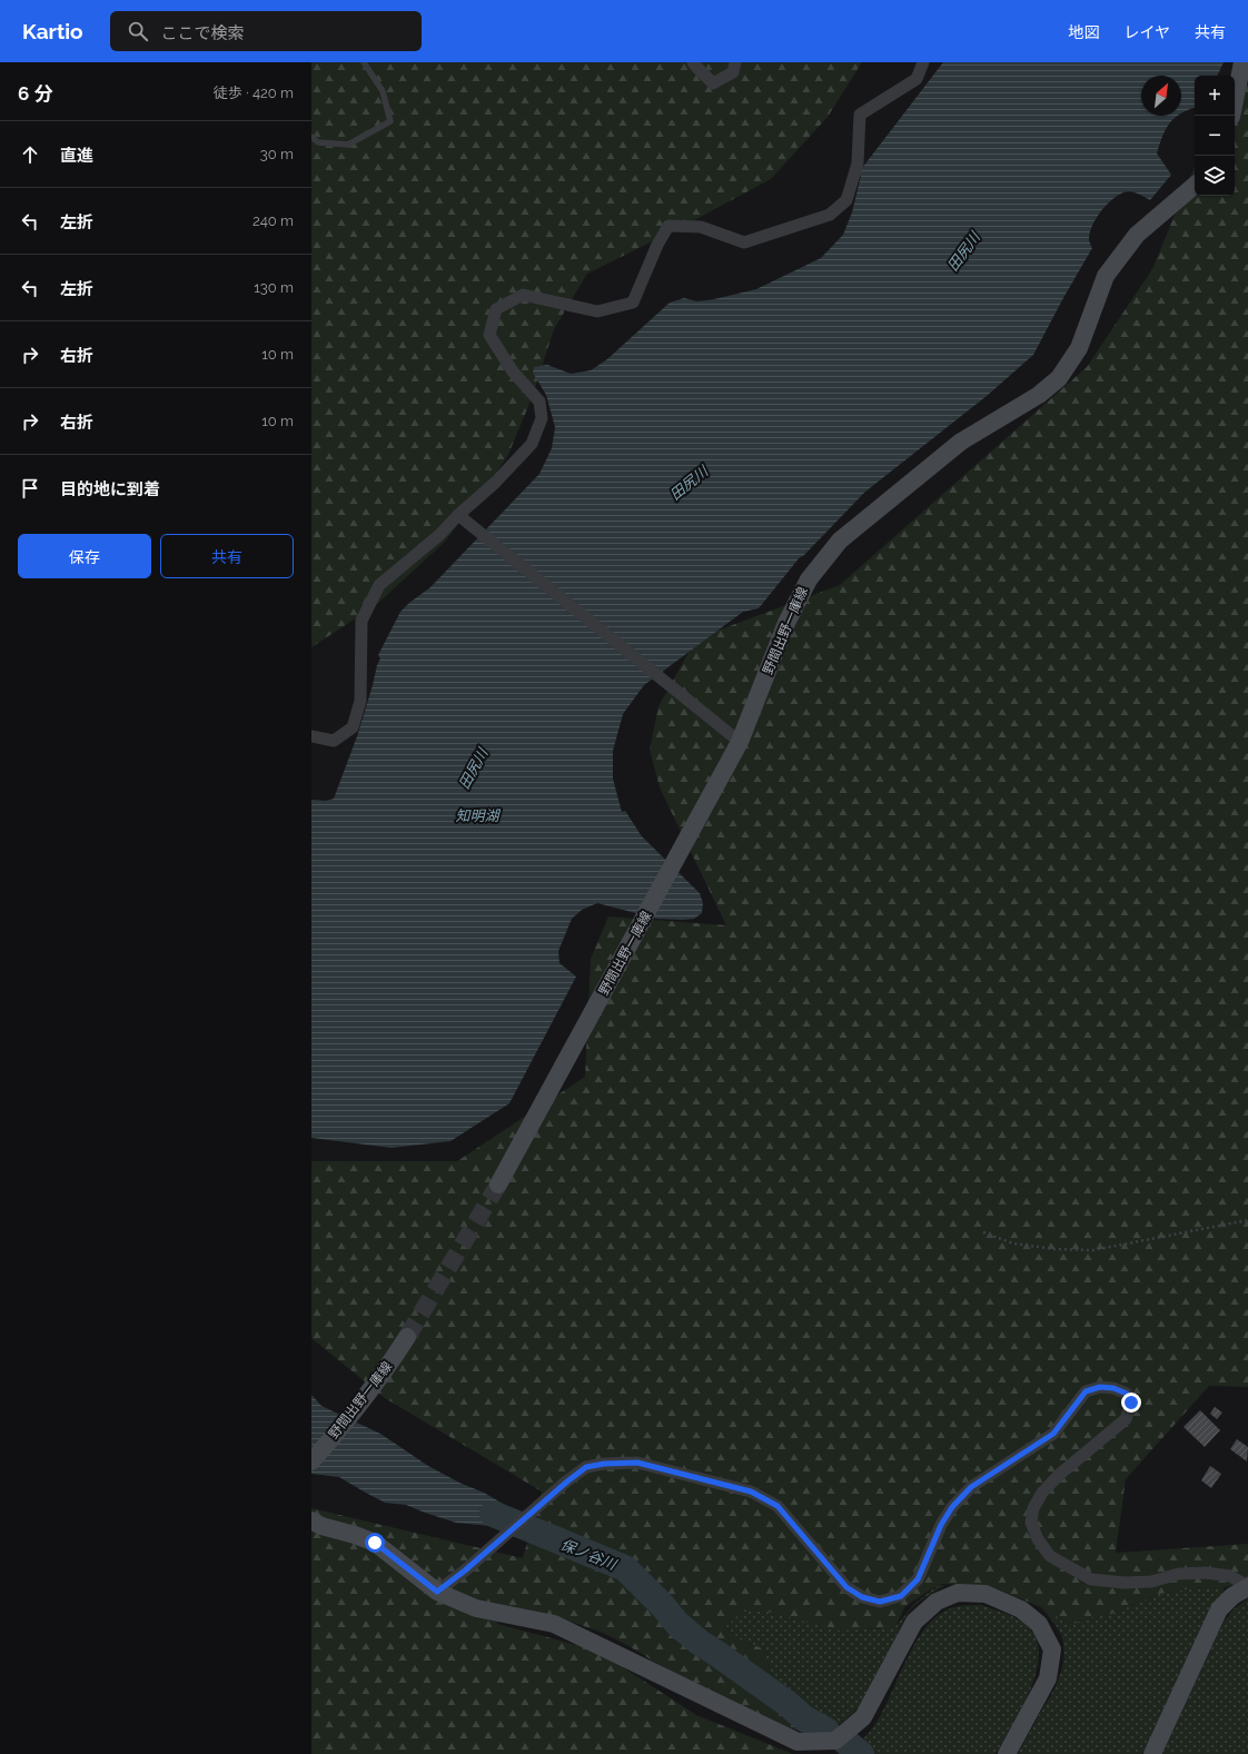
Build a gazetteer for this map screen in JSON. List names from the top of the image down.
{
  "streets": {
    "main road": ["野間出野一庫線"]
  },
  "water": ["田尻川", "知明湖", "保ノ谷川"],
  "north": "top right",
  "page": {
    "header": "Kartio",
    "search": "ここで検索",
    "nav": ["地図", "レイヤ", "共有"],
    "heading": ["6 分", "徒歩 · 420 m"],
    "map_buttons": ["+", "−"],
    "list": [
      ["直進", "30 m"],
      ["左折", "240 m"],
      ["左折", "130 m"],
      ["右折", "10 m"],
      ["右折", "10 m"],
      "目的地に到着"
    ],
    "buttons": ["保存", "共有"]
  }
}
